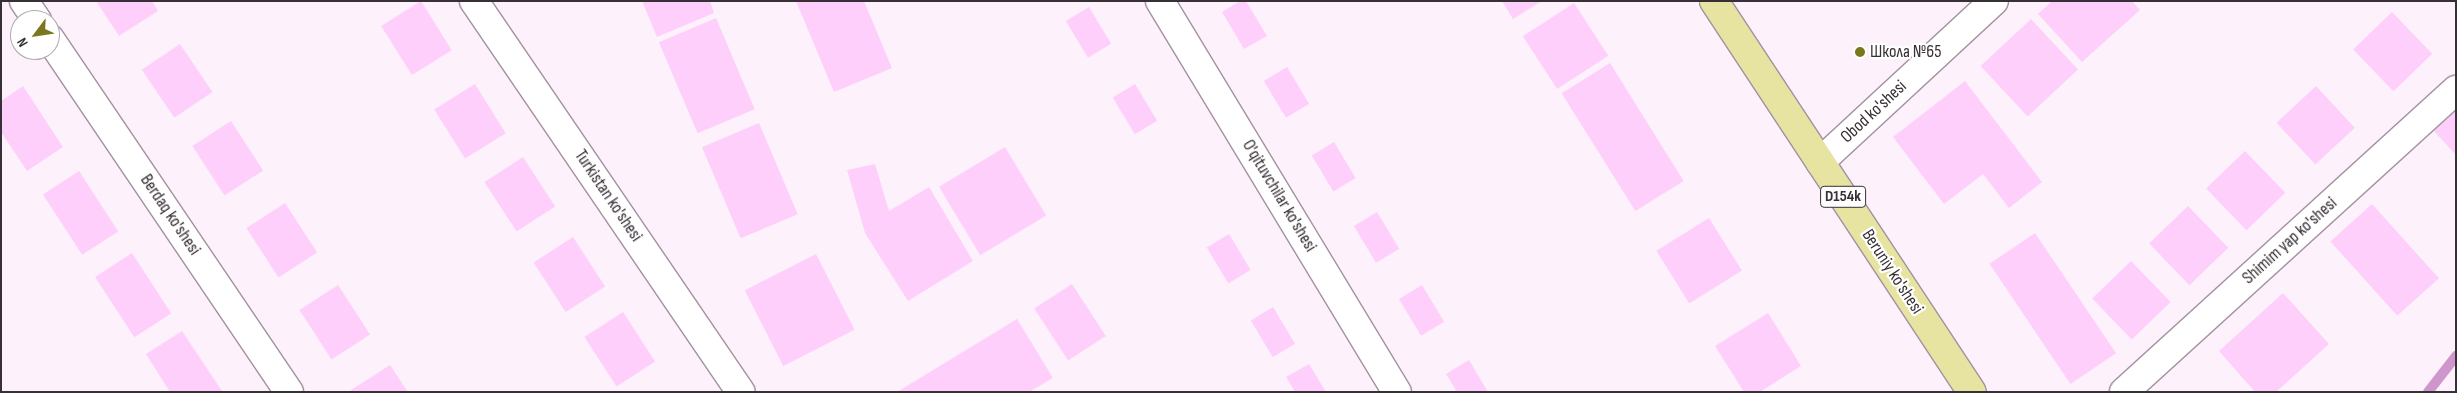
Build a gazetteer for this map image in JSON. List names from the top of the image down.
{
  "streets": {
    "main road": ["D154k", "Beruniy ko'shesi"],
    "street": [
      "Obod ko'shesi",
      "Turkistan ko'shesi",
      "O'qituvchilar ko'shesi",
      "Berdaq ko'shesi",
      "Shimim yap ko'shesi"
    ]
  },
  "crossings": [
    ["Obod ko'shesi", "Beruniy ko'shesi"]
  ],
  "places": ["Школа №65"],
  "north": "bottom left"
}
